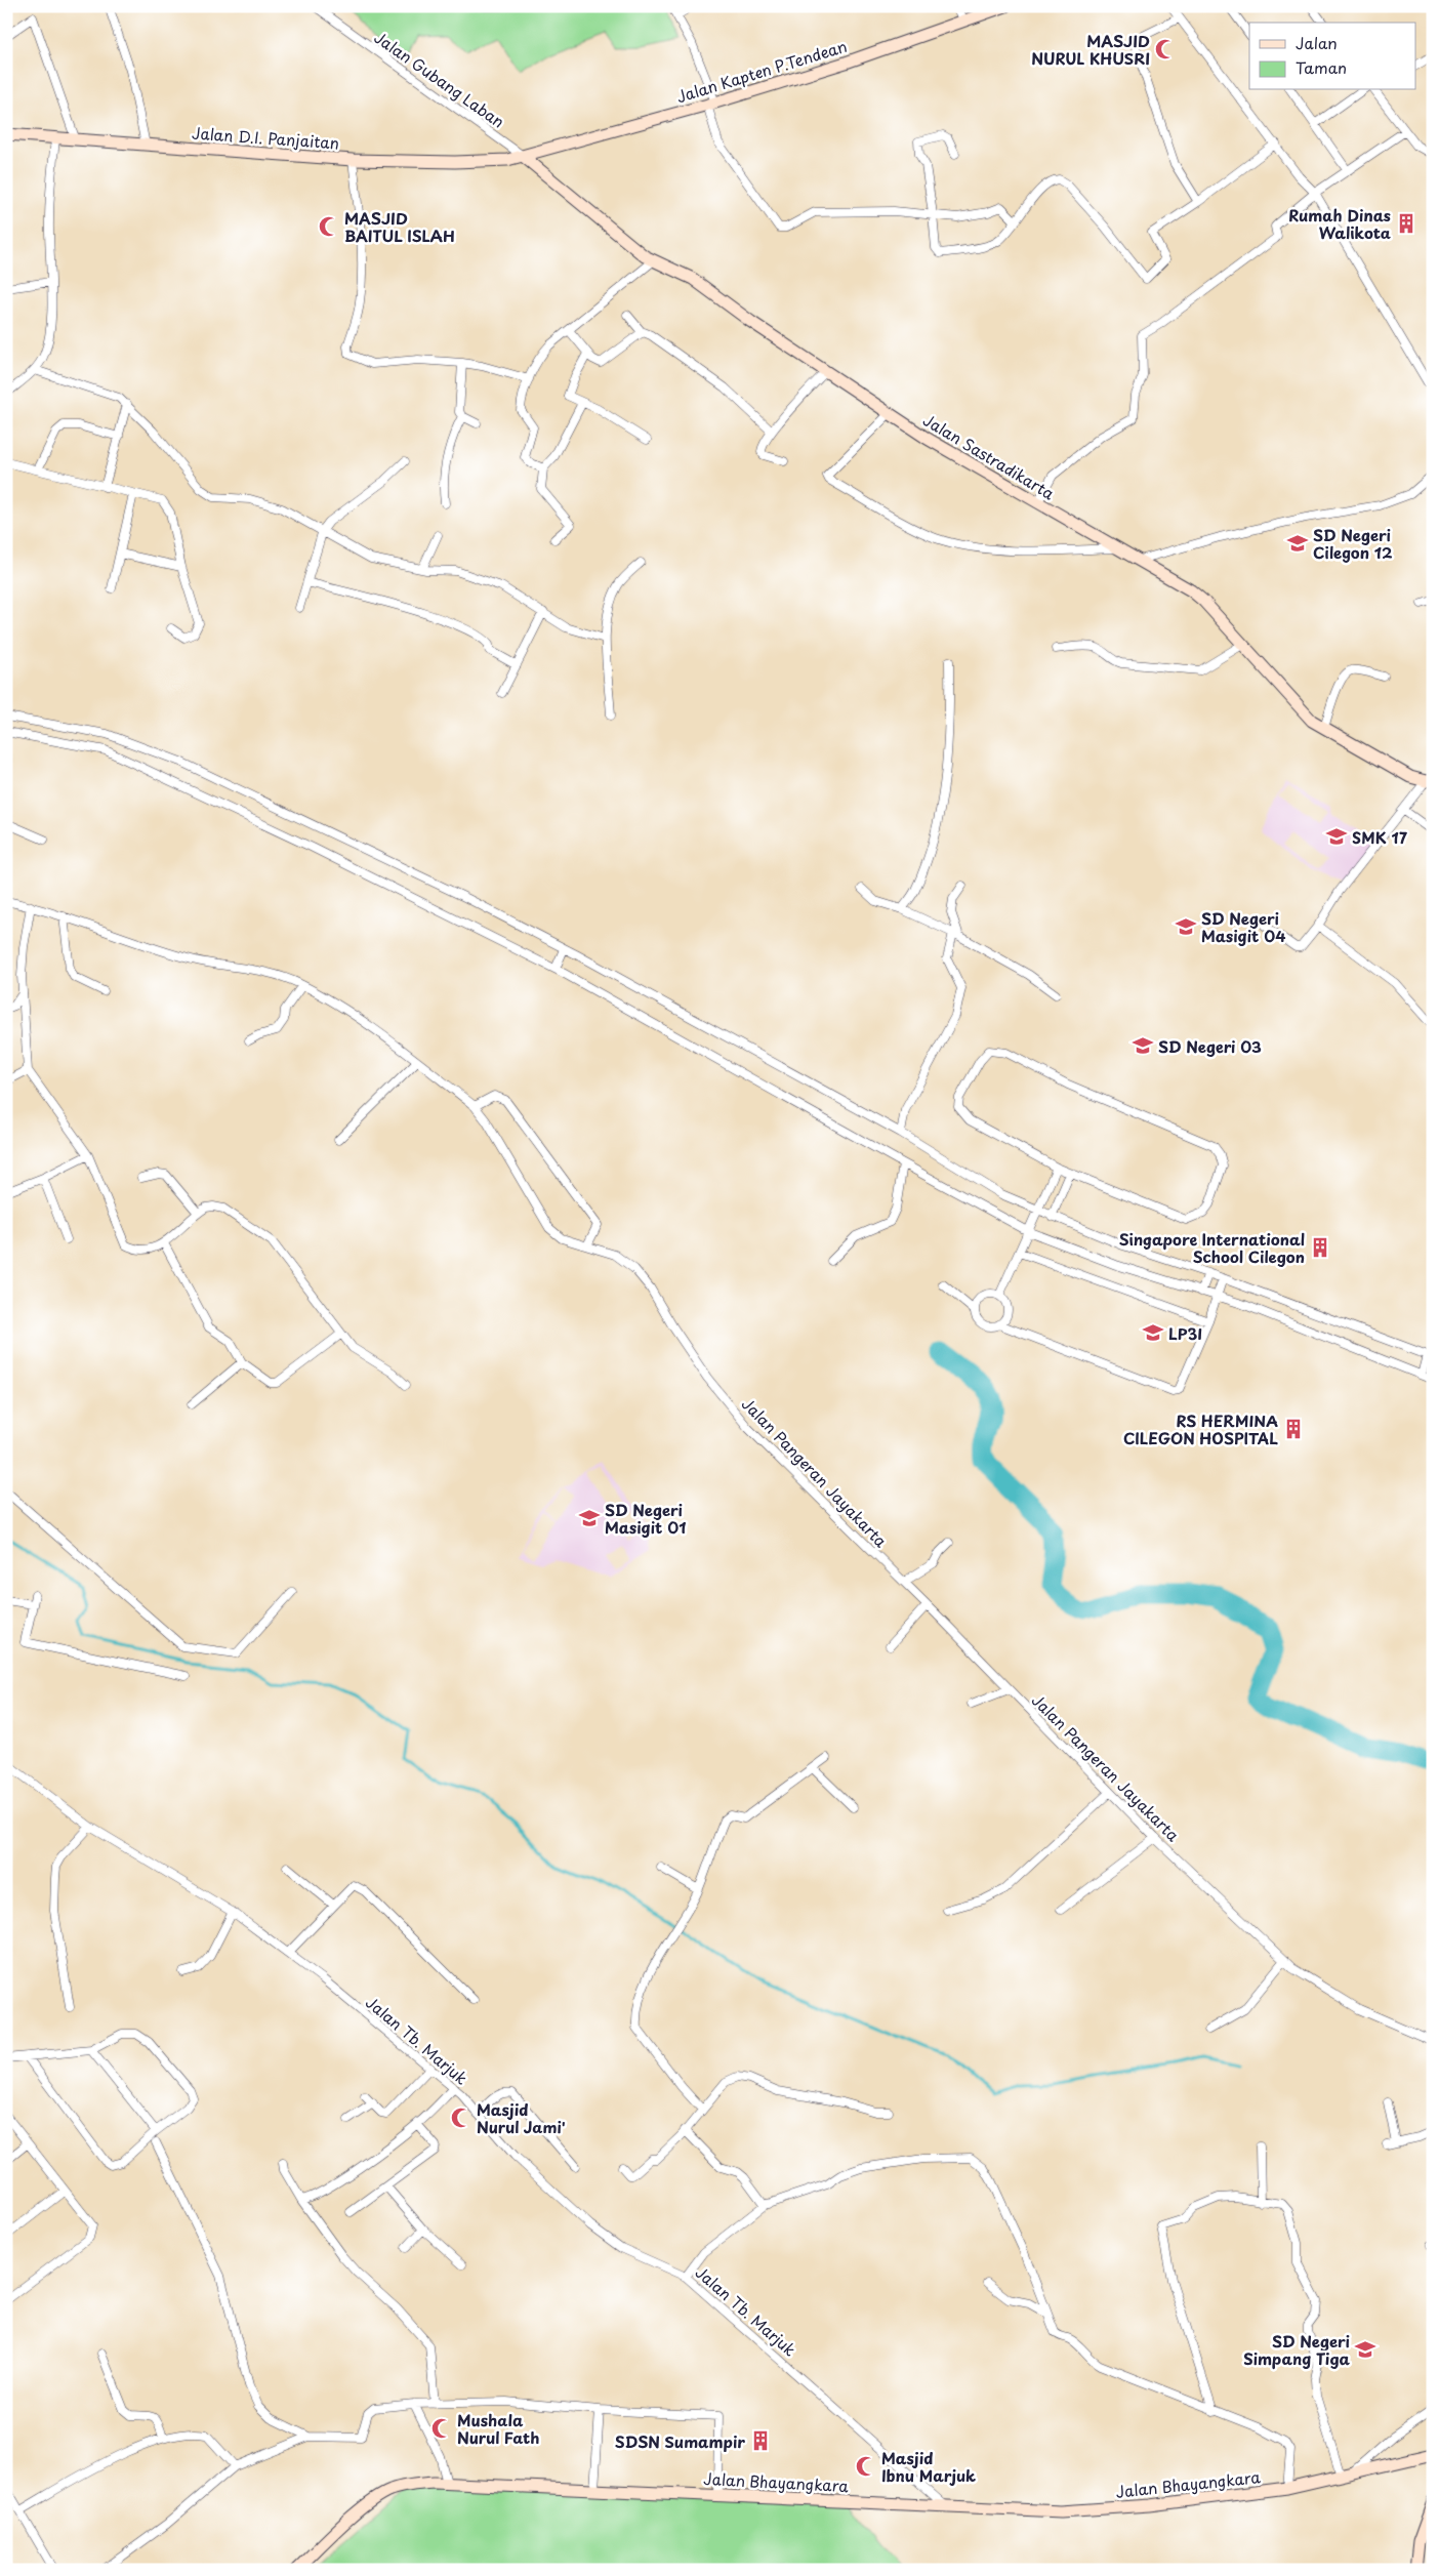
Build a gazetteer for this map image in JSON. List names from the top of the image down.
{
  "streets": {
    "street": [
      "Jalan Kapten P.Tendean",
      "Jalan Gubang Laban",
      "Jalan D.I. Panjaitan",
      "Jalan Sastradikarta",
      "Jalan Pangeran Jayakarta",
      "Jalan Tb. Marjuk",
      "Jalan Bhayangkara"
    ]
  },
  "crossings": [
    ["Jalan Kapten P.Tendean", "Jalan Gubang Laban"],
    ["Jalan Kapten P.Tendean", "Jalan D.I. Panjaitan"],
    ["Jalan Kapten P.Tendean", "Jalan Sastradikarta"],
    ["Jalan Gubang Laban", "Jalan D.I. Panjaitan"],
    ["Jalan Gubang Laban", "Jalan Sastradikarta"],
    ["Jalan D.I. Panjaitan", "Jalan Sastradikarta"],
    ["Jalan Tb. Marjuk", "Jalan Bhayangkara"]
  ],
  "places": {
    "mosque": [
      "MASJID NURUL KHUSRI",
      "MASJID BAITUL ISLAH",
      "Masjid Nurul Jami'",
      "Mushala Nurul Fath",
      "Masjid Ibnu Marjuk"
    ],
    "building": [
      "Rumah Dinas Walikota",
      "Singapore International School Cilegon",
      "RS HERMINA CILEGON HOSPITAL",
      "SDSN Sumampir"
    ],
    "school or university": [
      "SD Negeri Cilegon 12",
      "SMK 17",
      "SD Negeri Masigit 04",
      "SD Negeri 03",
      "LP3I",
      "SD Negeri Masigit 01",
      "SD Negeri Simpang Tiga"
    ]
  },
  "legend": ["Jalan", "Taman"]
}
